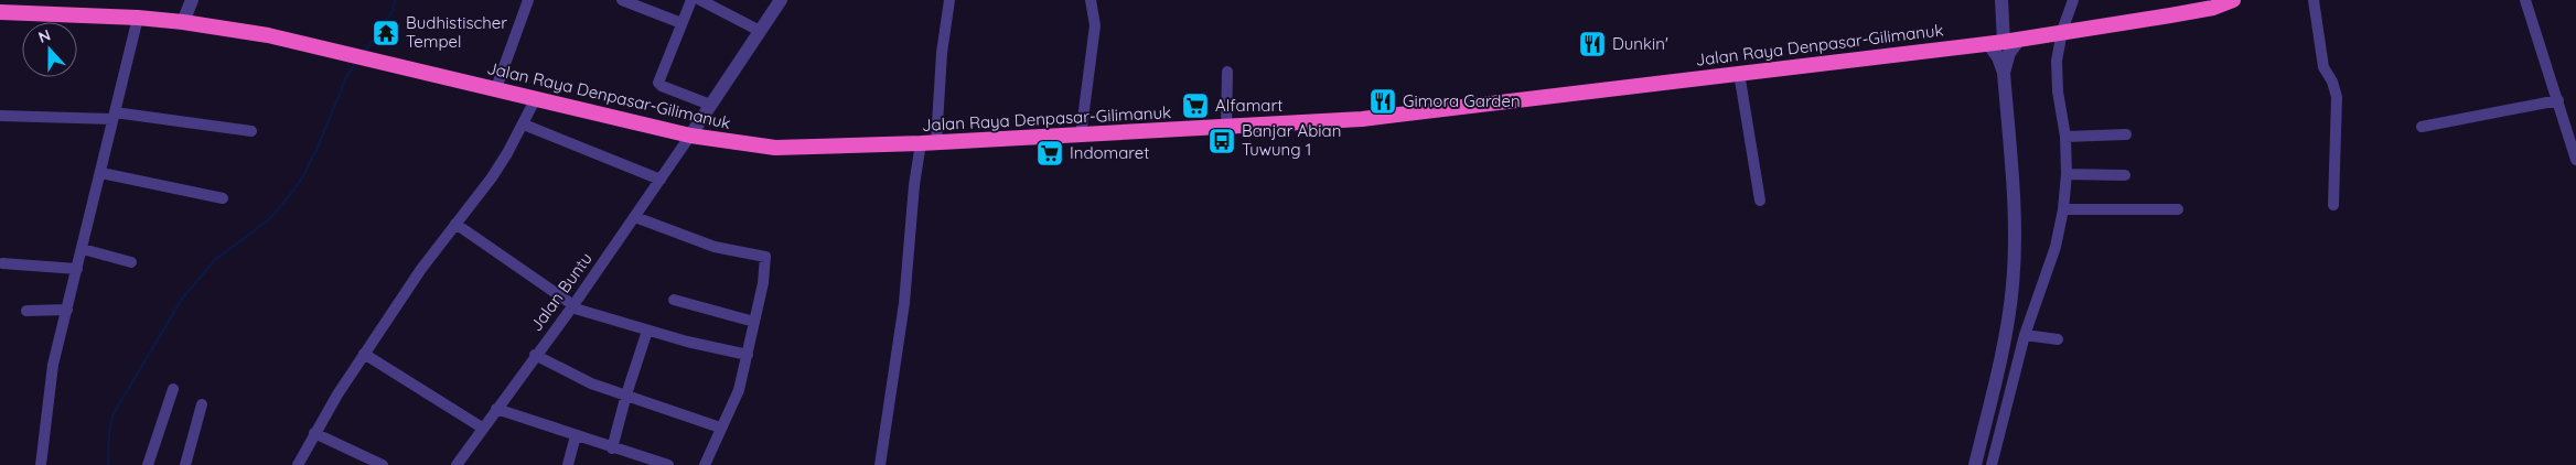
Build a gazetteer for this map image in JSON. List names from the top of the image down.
{
  "streets": {
    "highway": ["Jalan Raya Denpasar-Gilimanuk"],
    "street": ["Jalan Buntu"]
  },
  "crossings": [
    ["Jalan Raya Denpasar-Gilimanuk", "Jalan Buntu"]
  ],
  "places": {
    "temple": ["Budhistischer Tempel"],
    "restaurant": ["Dunkin'", "Gimora Garden"],
    "supermarket": ["Alfamart", "Indomaret"],
    "bus stop": ["Banjar Abian Tuwung 1"]
  },
  "north": "top"
}
